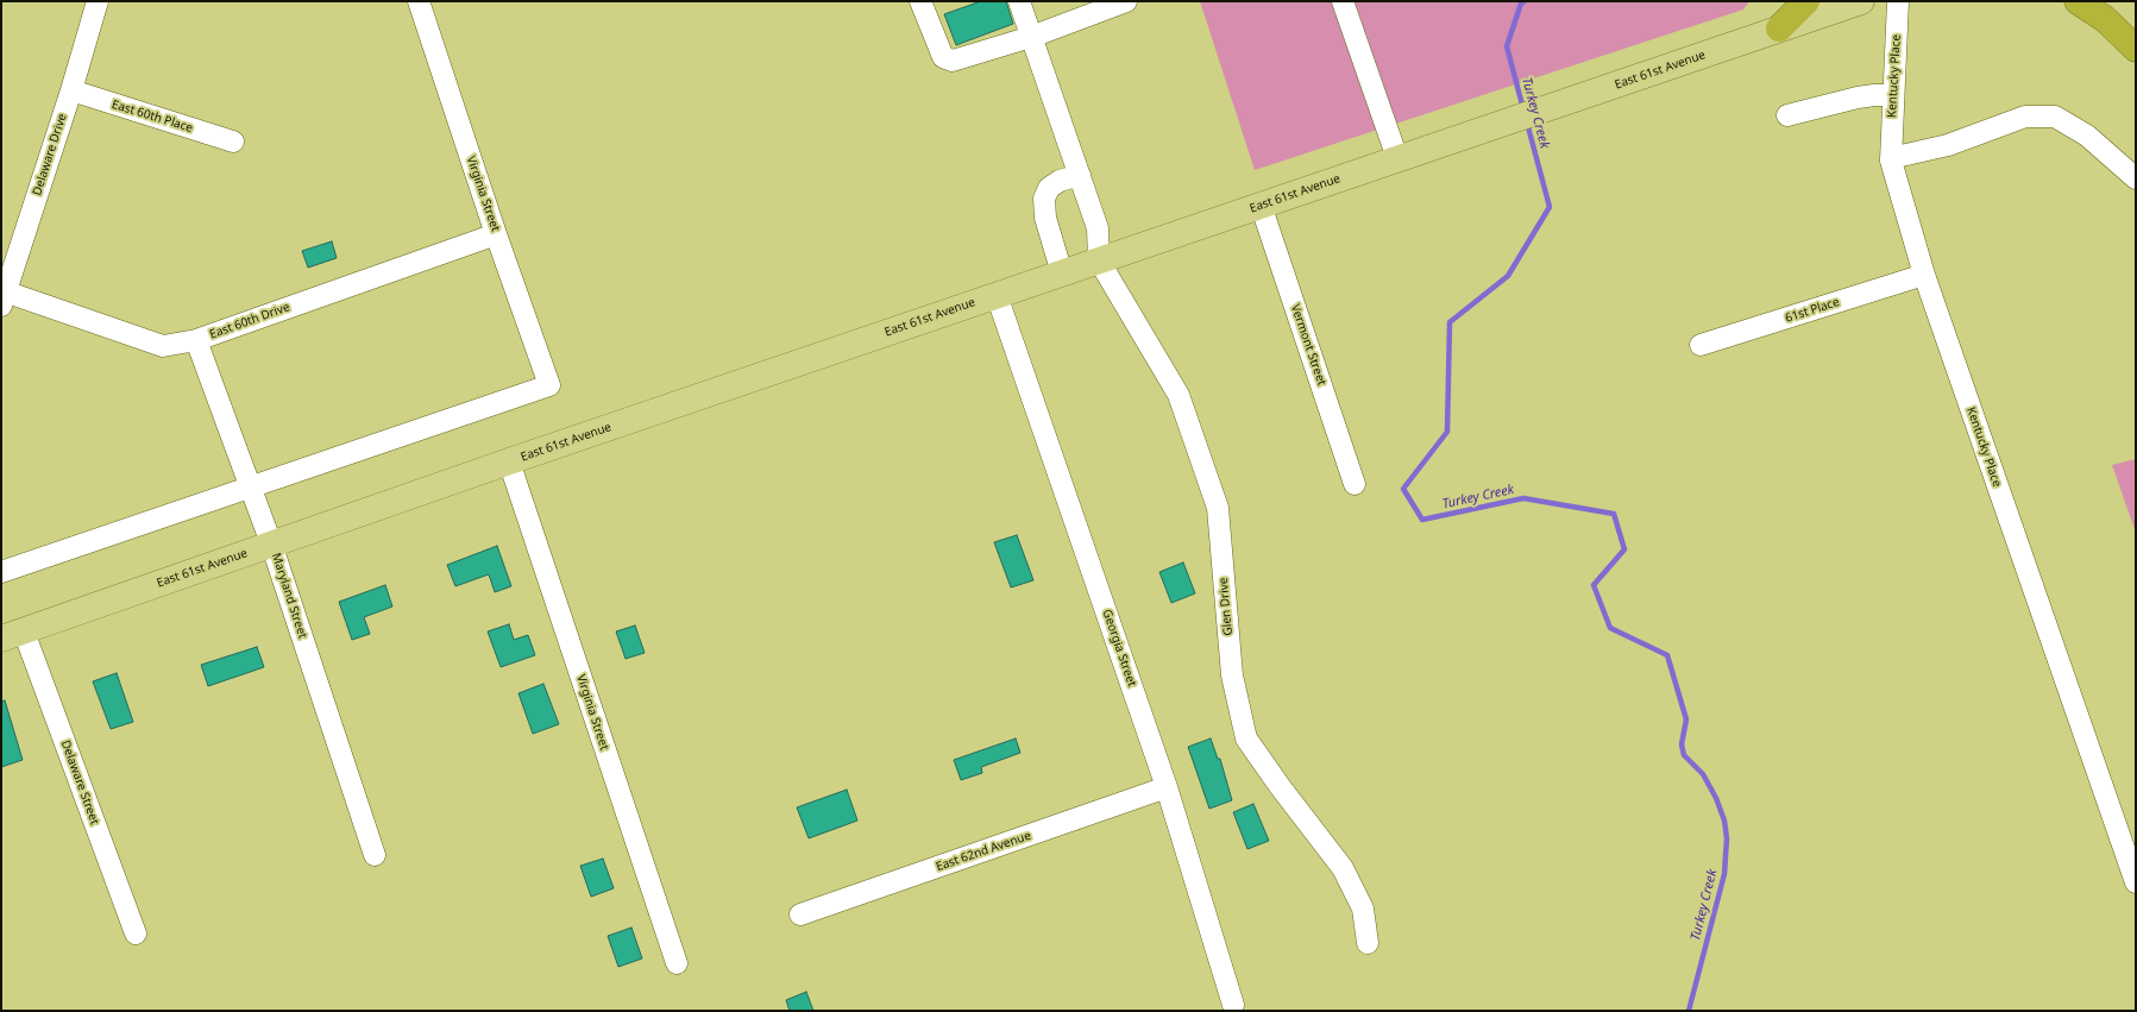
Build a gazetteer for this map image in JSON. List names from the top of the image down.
{
  "streets": {
    "main road": ["East 61st Avenue"],
    "street": [
      "Kentucky Place",
      "East 60th Place",
      "Delaware Drive",
      "Virginia Street",
      "61st Place",
      "East 60th Drive",
      "Vermont Street",
      "Maryland Street",
      "Glen Drive",
      "Georgia Street",
      "Delaware Street",
      "East 62nd Avenue"
    ]
  },
  "crossings": [
    ["East 61st Avenue", "Virginia Street"],
    ["East 61st Avenue", "Vermont Street"],
    ["East 61st Avenue", "Maryland Street"],
    ["East 61st Avenue", "Glen Drive"],
    ["East 61st Avenue", "Georgia Street"],
    ["East 61st Avenue", "Delaware Street"],
    ["Kentucky Place", "61st Place"],
    ["East 60th Place", "Delaware Drive"],
    ["Delaware Drive", "East 60th Drive"],
    ["Virginia Street", "East 60th Drive"],
    ["Virginia Street", "Maryland Street"],
    ["East 60th Drive", "Maryland Street"],
    ["Georgia Street", "East 62nd Avenue"]
  ],
  "water": ["Turkey Creek"]
}
